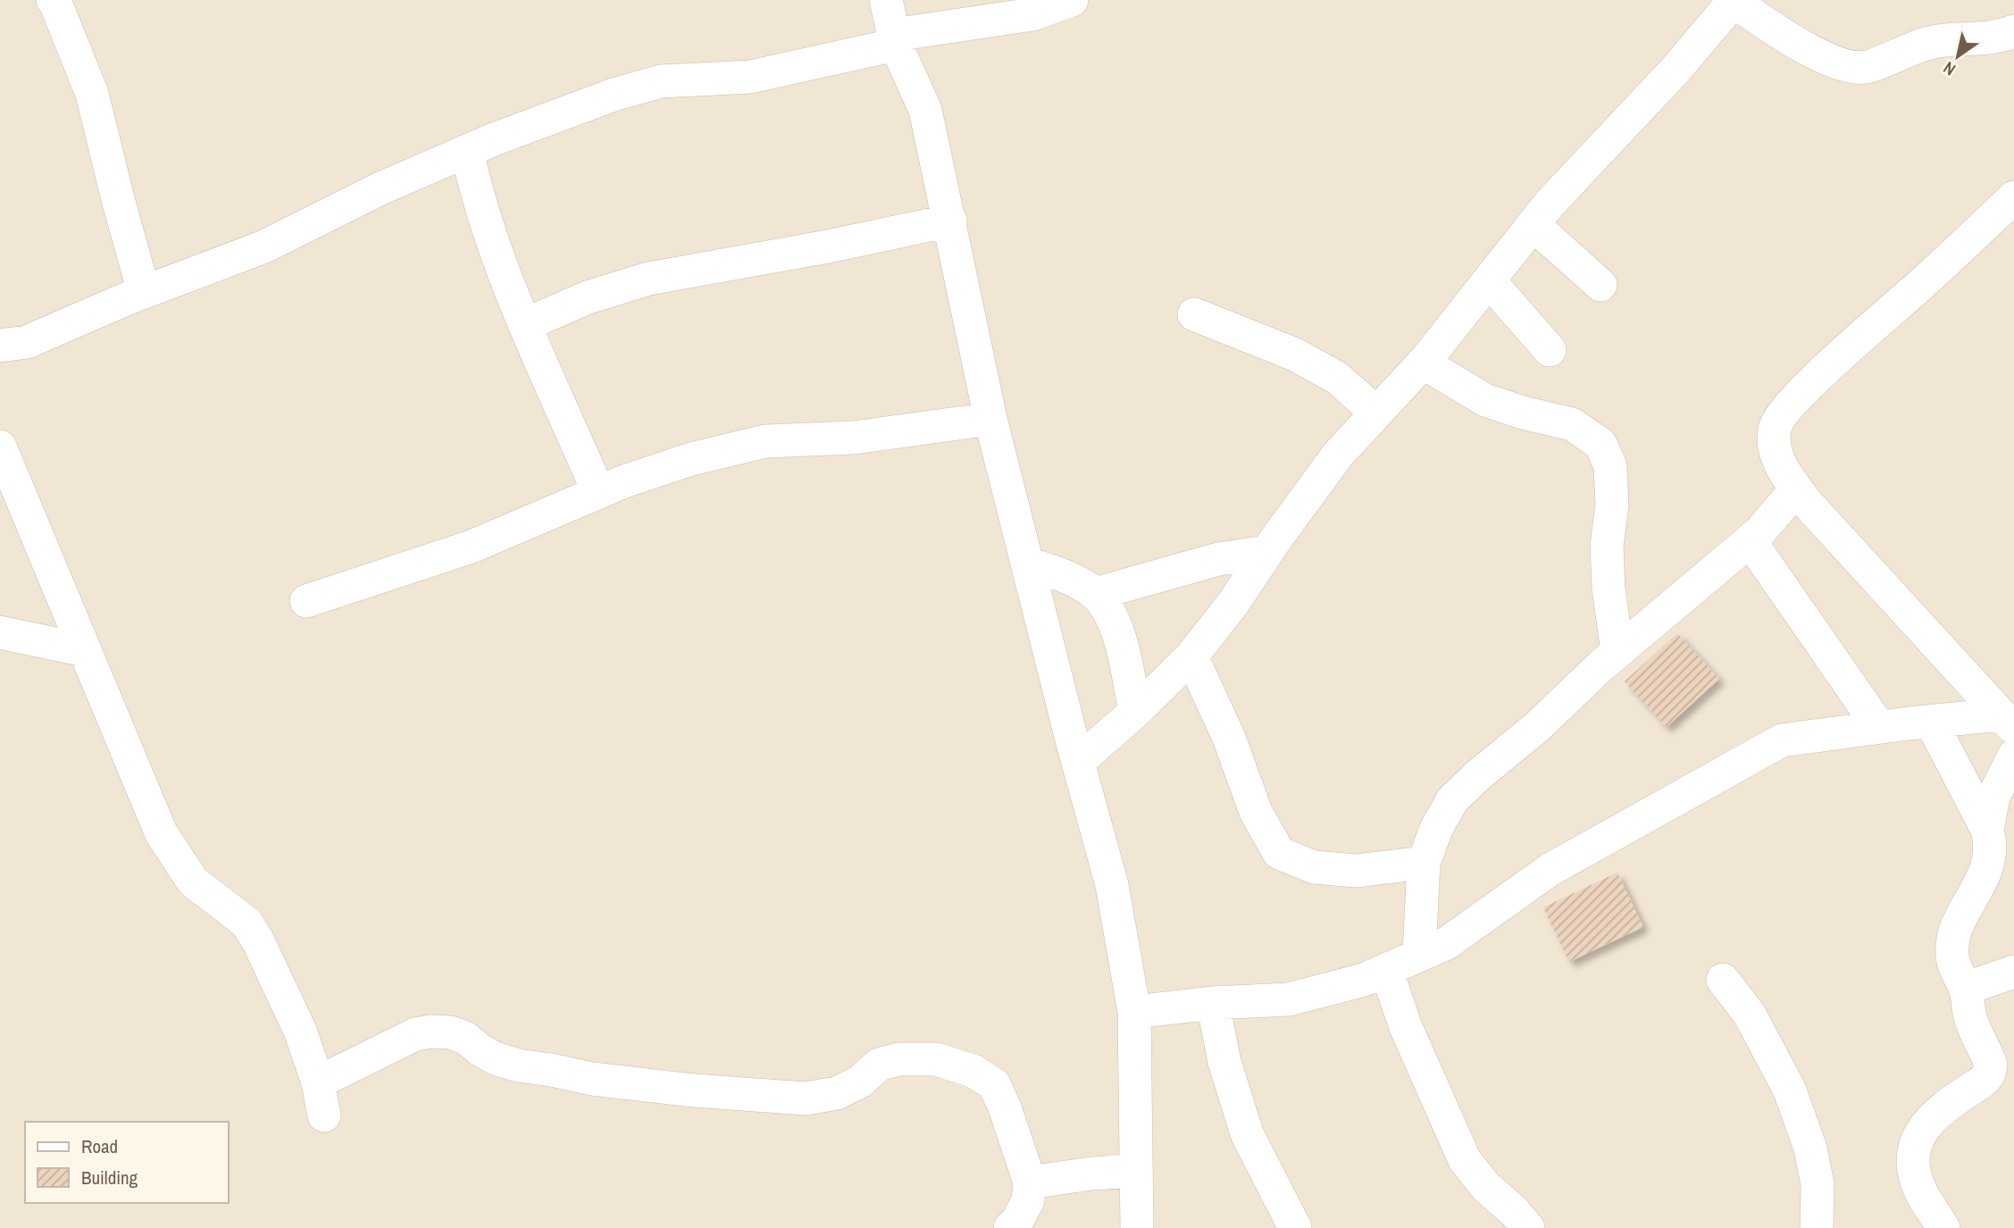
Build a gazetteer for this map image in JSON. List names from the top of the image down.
{
  "legend": ["Road", "Building"],
  "north": "bottom left"
}
